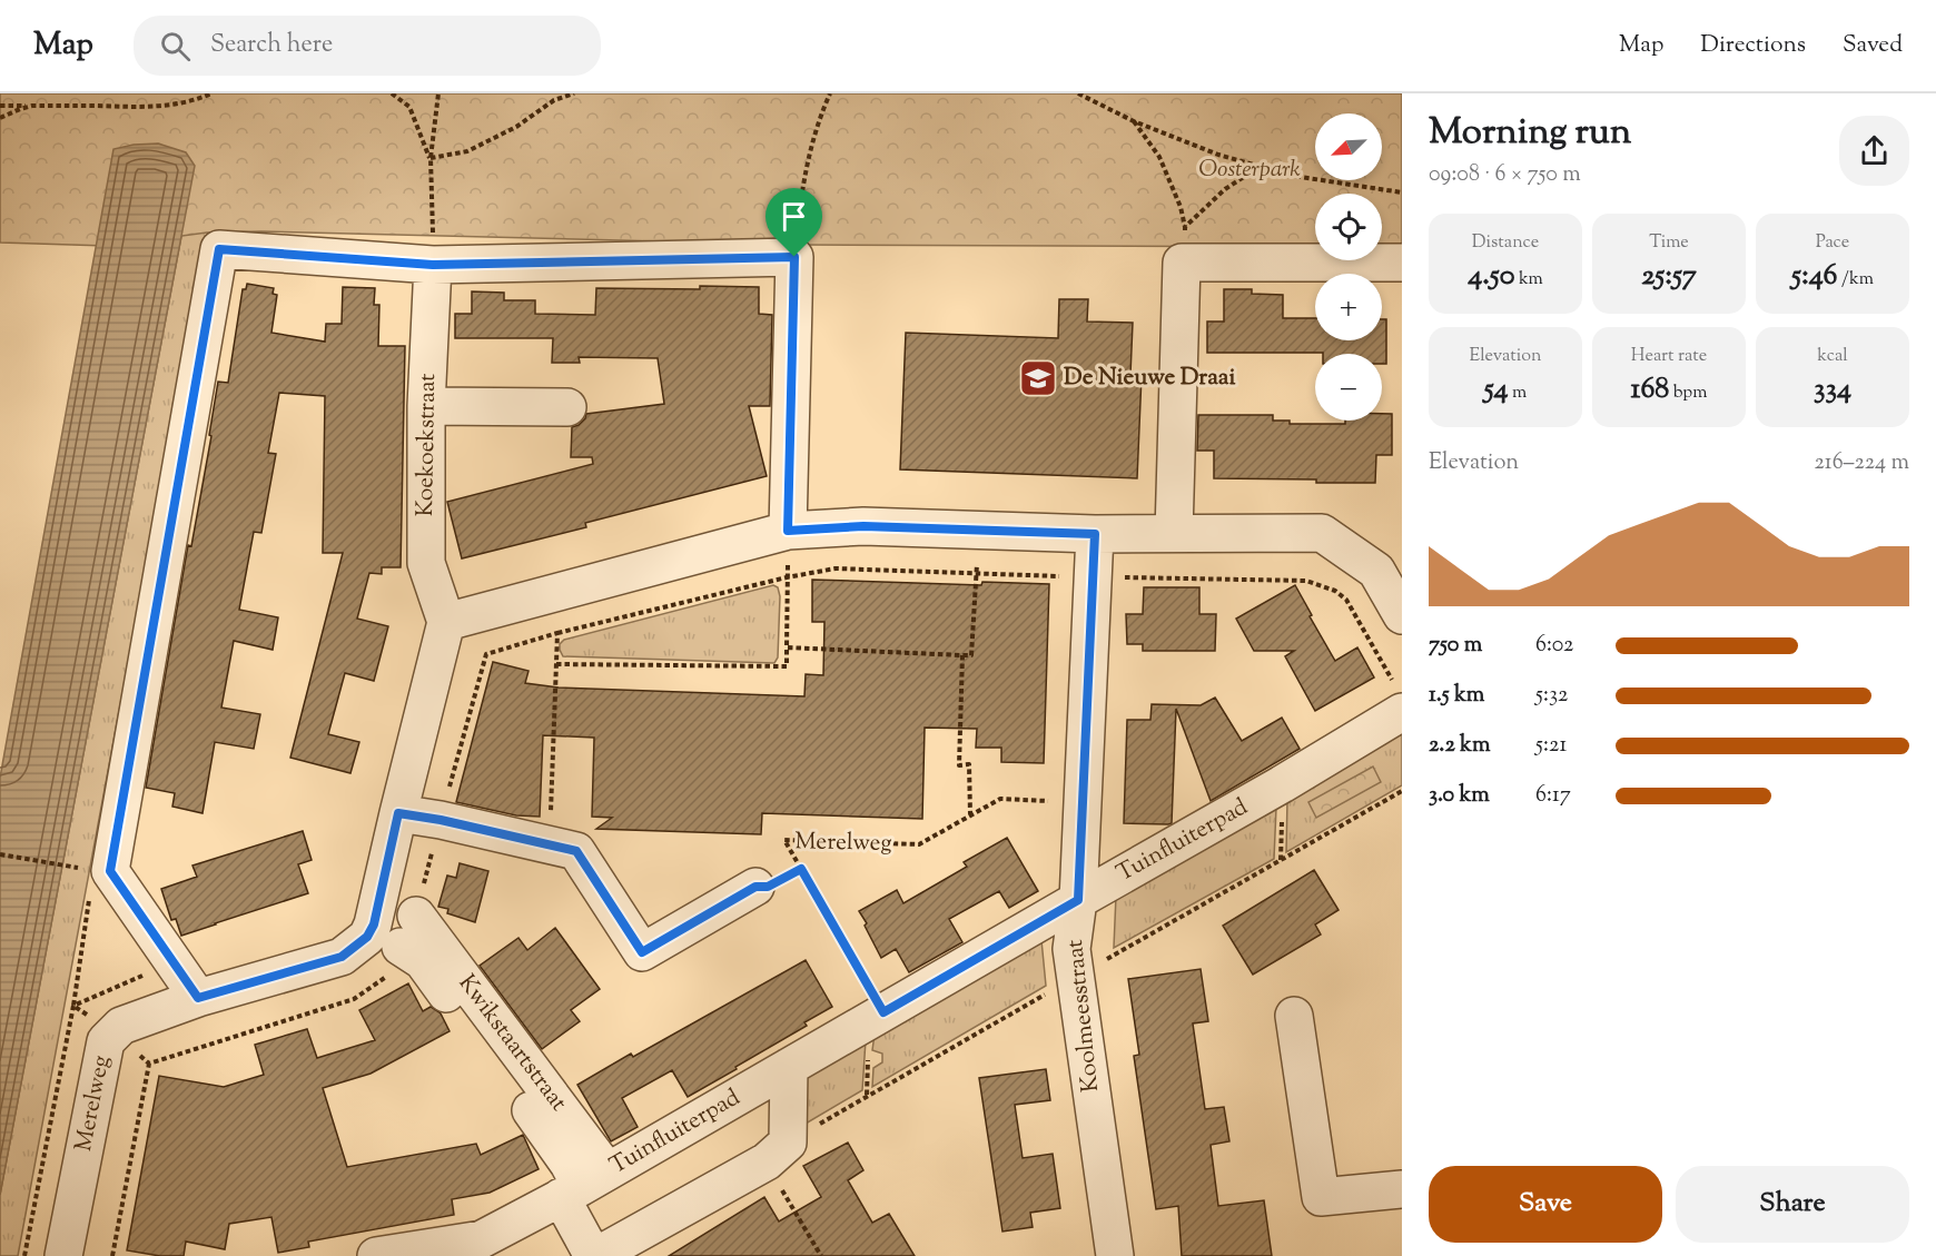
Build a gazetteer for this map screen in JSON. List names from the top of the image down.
{
  "streets": {
    "street": [
      "Koekoekstraat",
      "Tuinfluiterpad",
      "Merelweg",
      "Koolmeesstraat",
      "Kwikstaartstraat"
    ]
  },
  "crossings": [
    ["Koekoekstraat", "Merelweg"],
    ["Tuinfluiterpad", "Koolmeesstraat"],
    ["Tuinfluiterpad", "Kwikstaartstraat"],
    ["Merelweg", "Koolmeesstraat"]
  ],
  "parks": ["Oosterpark"],
  "places": {
    "school or university": ["De Nieuwe Draai"]
  },
  "north": "bottom left",
  "page": {
    "header": "Map",
    "search": "Search here",
    "nav": ["Map", "Directions", "Saved"],
    "heading": ["Morning run", "09:08 · 6 × 750 m"],
    "map_buttons": ["+", "−"],
    "stats": [
      ["Distance", "4.50 km"],
      ["Time", "25:57"],
      ["Pace", "5:46 /km"],
      ["Elevation", "54 m"],
      ["Heart rate", "168 bpm"],
      ["kcal", "334"]
    ],
    "chart": ["Elevation", "216–224 m"],
    "list": [
      {
        "name": "750 m",
        "note": "6:02"
      },
      {
        "name": "1.5 km",
        "note": "5:32"
      },
      {
        "name": "2.2 km",
        "note": "5:21"
      },
      {
        "name": "3.0 km",
        "note": "6:17"
      }
    ],
    "buttons": ["Save", "Share"]
  }
}
